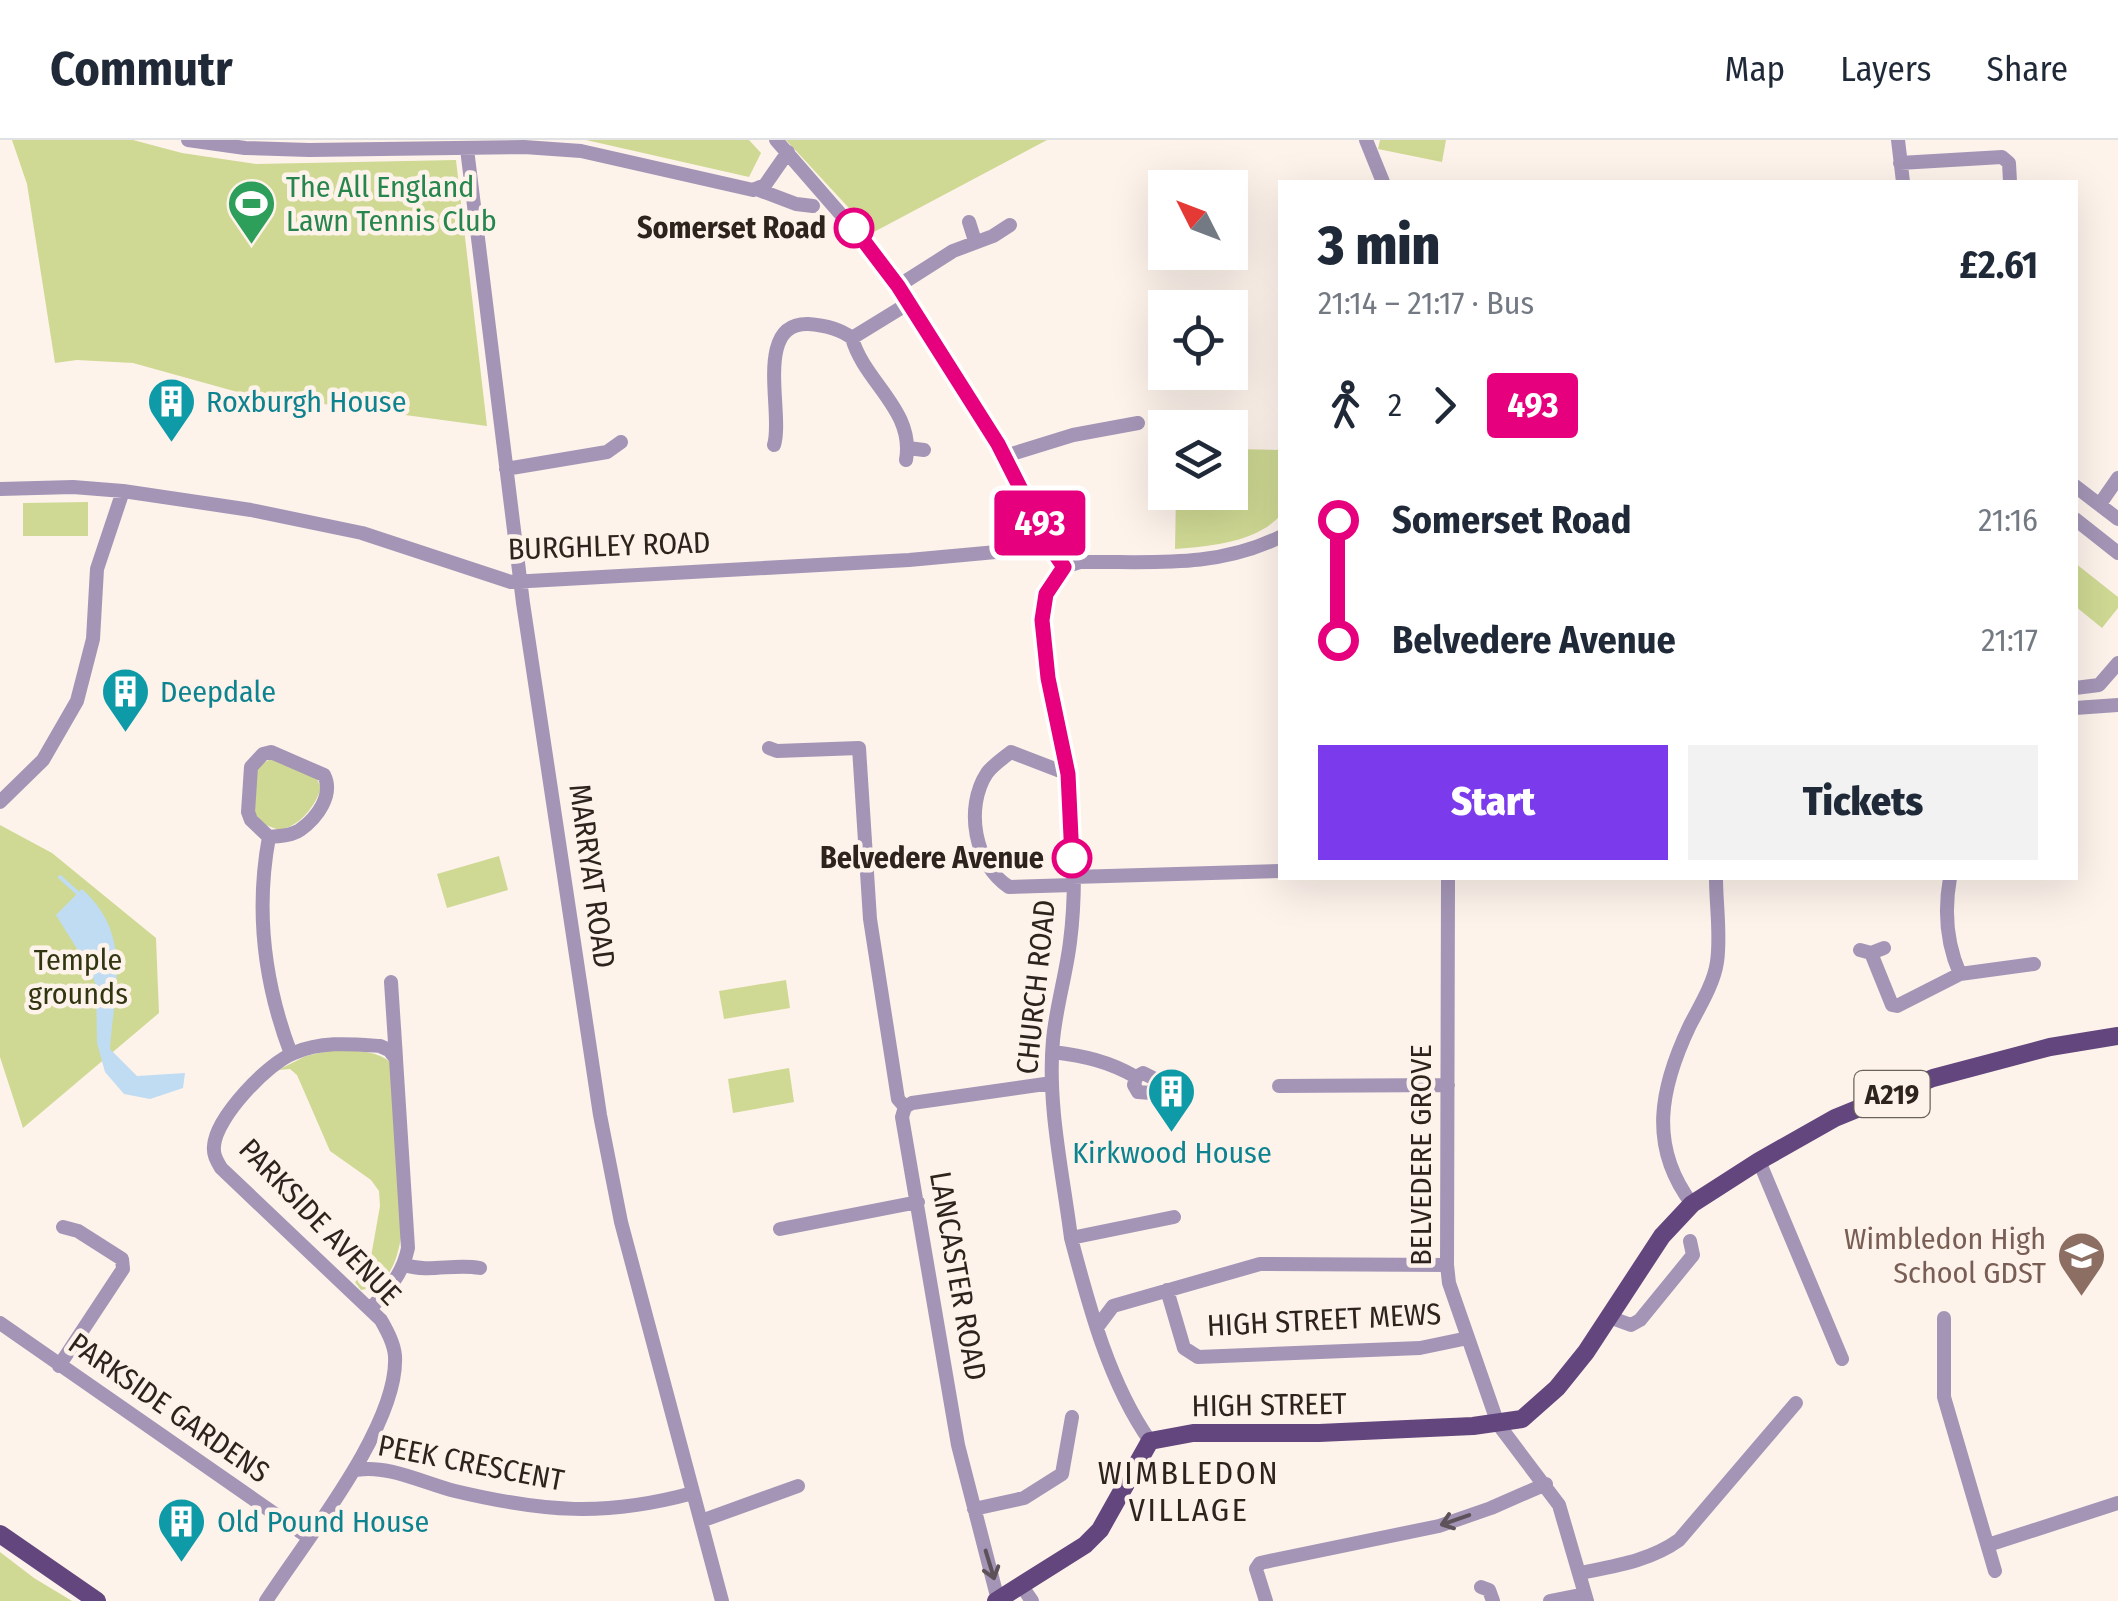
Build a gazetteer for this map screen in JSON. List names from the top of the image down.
{
  "streets": {
    "main road": ["A219", "HIGH STREET"],
    "street": [
      "BURGHLEY ROAD",
      "MARRYAT ROAD",
      "CHURCH ROAD",
      "BELVEDERE GROVE",
      "PARKSIDE AVENUE",
      "LANCASTER ROAD",
      "HIGH STREET MEWS",
      "PARKSIDE GARDENS",
      "PEEK CRESCENT"
    ]
  },
  "crossings": [
    ["BURGHLEY ROAD", "MARRYAT ROAD"],
    ["MARRYAT ROAD", "PEEK CRESCENT"],
    ["CHURCH ROAD", "HIGH STREET"],
    ["A219", "BELVEDERE GROVE"],
    ["A219", "HIGH STREET"],
    ["BELVEDERE GROVE", "HIGH STREET MEWS"],
    ["BELVEDERE GROVE", "HIGH STREET"],
    ["PARKSIDE AVENUE", "PARKSIDE GARDENS"],
    ["PARKSIDE AVENUE", "PEEK CRESCENT"]
  ],
  "districts": ["WIMBLEDON VILLAGE"],
  "parks": ["Temple grounds"],
  "places": {
    "other": ["Somerset Road", "Belvedere Avenue"],
    "sports": ["The All England Lawn Tennis Club"],
    "building": [
      "Roxburgh House",
      "Deepdale",
      "Kirkwood House",
      "Old Pound House"
    ],
    "school or university": ["Wimbledon High School GDST"]
  },
  "lines": ["bus line 493"],
  "north": "top left",
  "page": {
    "header": "Commutr",
    "nav": ["Map", "Layers", "Share"],
    "on_map": "493",
    "heading": ["3 min", "21:14 – 21:17 · Bus", "£2.61"],
    "legs": ["2", "493"],
    "list": [
      {
        "name": "Somerset Road",
        "value": "21:16"
      },
      {
        "name": "Belvedere Avenue",
        "value": "21:17"
      }
    ],
    "buttons": ["Start", "Tickets"]
  }
}
